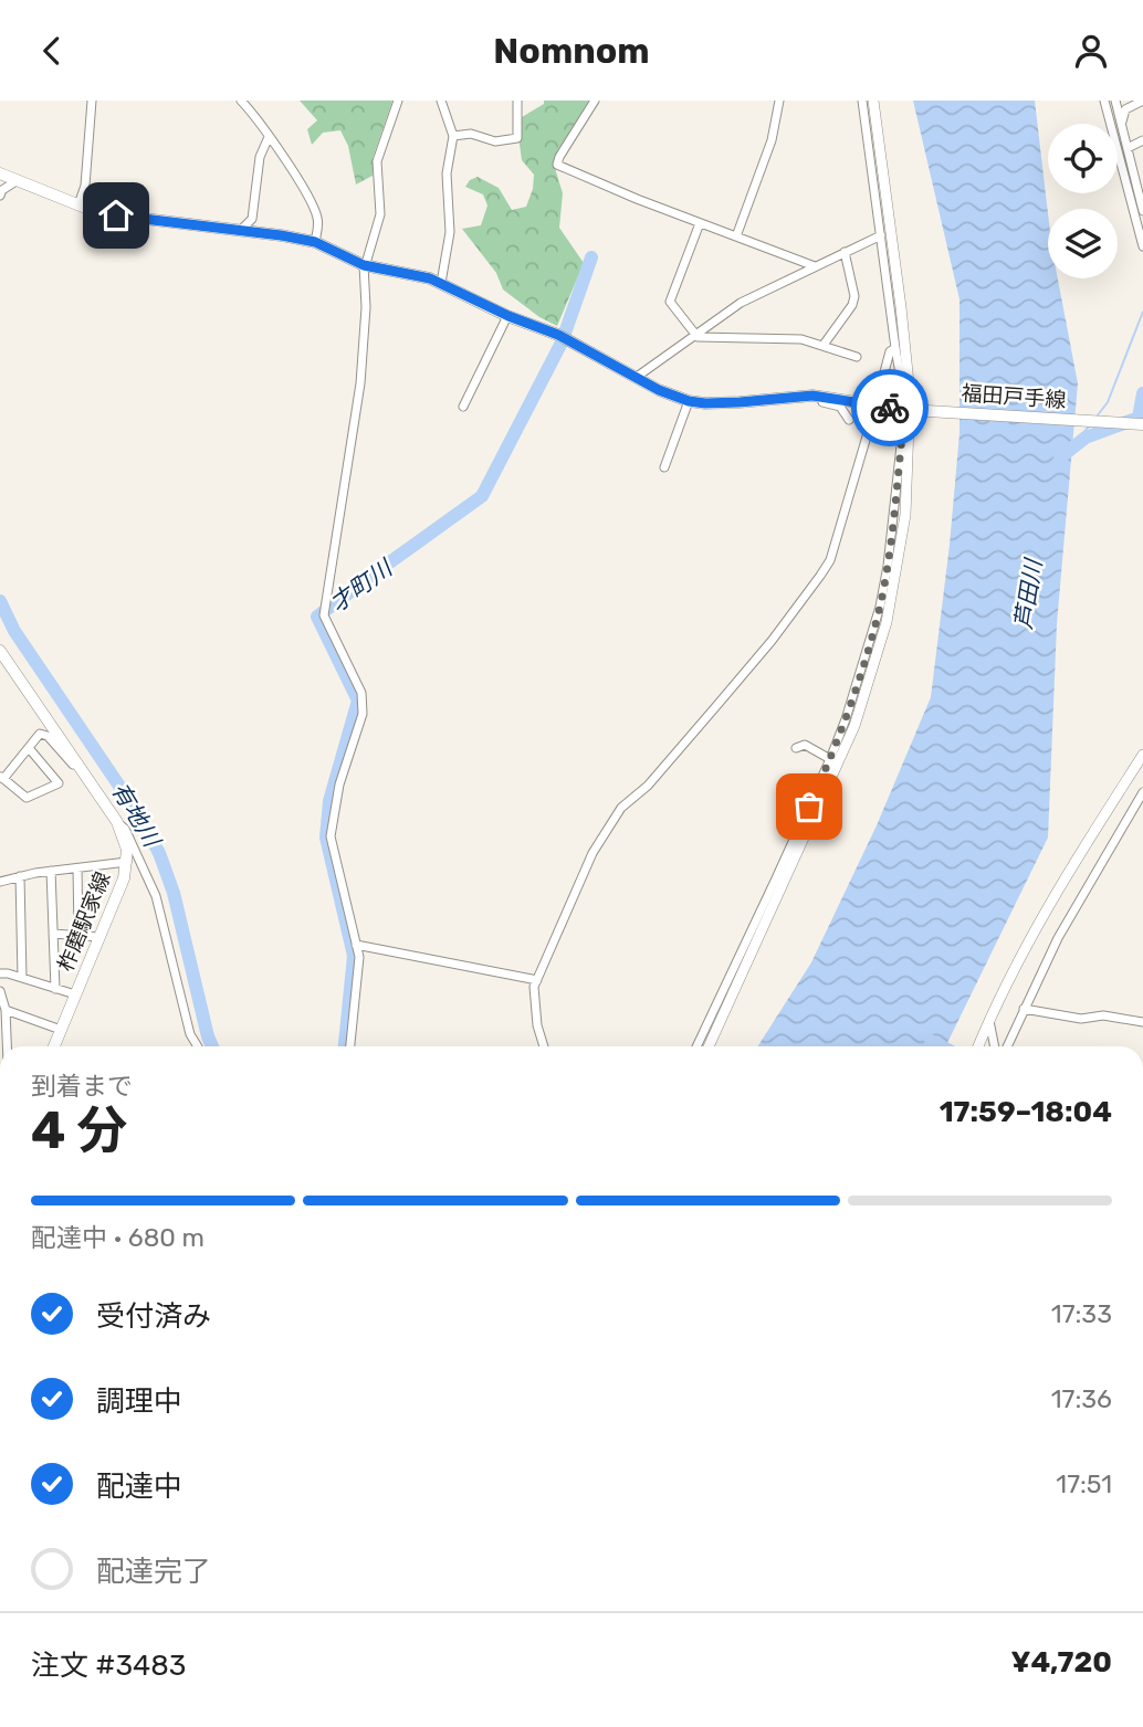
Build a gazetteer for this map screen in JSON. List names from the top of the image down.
{
  "streets": {
    "main road": ["福田戸手線", "柞磨駅家線"]
  },
  "water": ["才町川", "芦田川", "有地川"],
  "page": {
    "header": "Nomnom",
    "heading": ["4 分", "到着まで", "17:59–18:04"],
    "panel": ["注文 #3483", "¥4,720"],
    "bar": "配達中 · 680 m",
    "list": [
      ["受付済み", "17:33"],
      ["調理中", "17:36"],
      ["配達中", "17:51"],
      "配達完了"
    ]
  }
}
